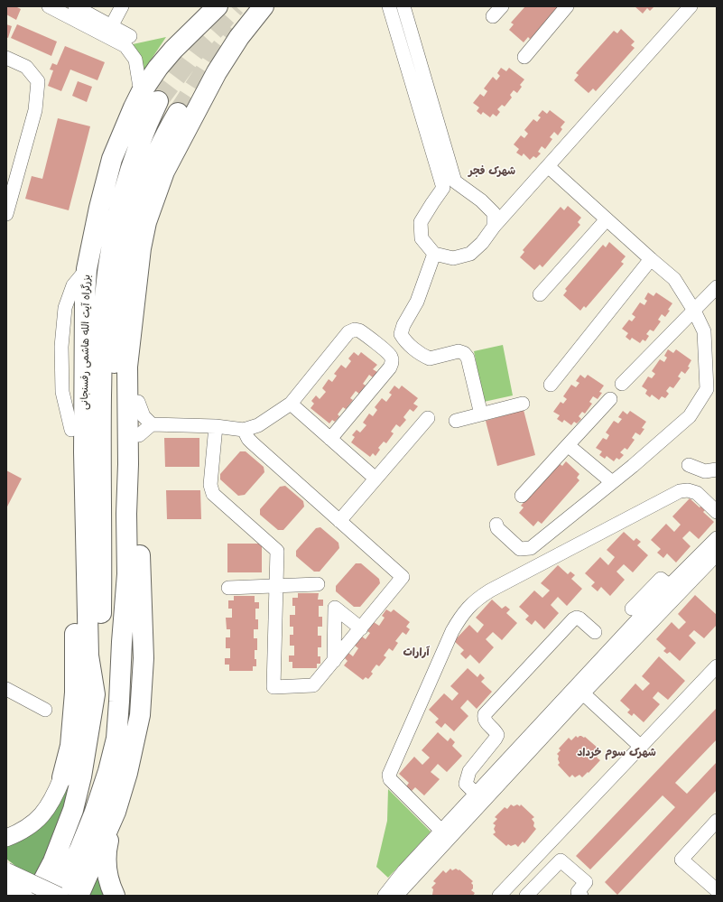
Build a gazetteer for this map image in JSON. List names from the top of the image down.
{
  "streets": {
    "highway": ["بزرگراه آیت الله هاشمی رفسنجانی"]
  },
  "districts": ["شهرک فجر", "آرارات", "شهرک سوم خرداد"]
}
